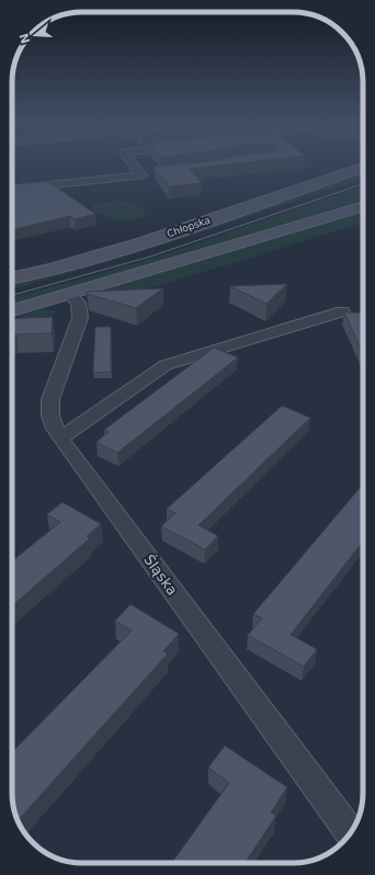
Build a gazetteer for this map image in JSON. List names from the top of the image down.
{
  "streets": {
    "main road": ["Chłopska"],
    "street": ["Śląska"]
  },
  "north": "left"
}
